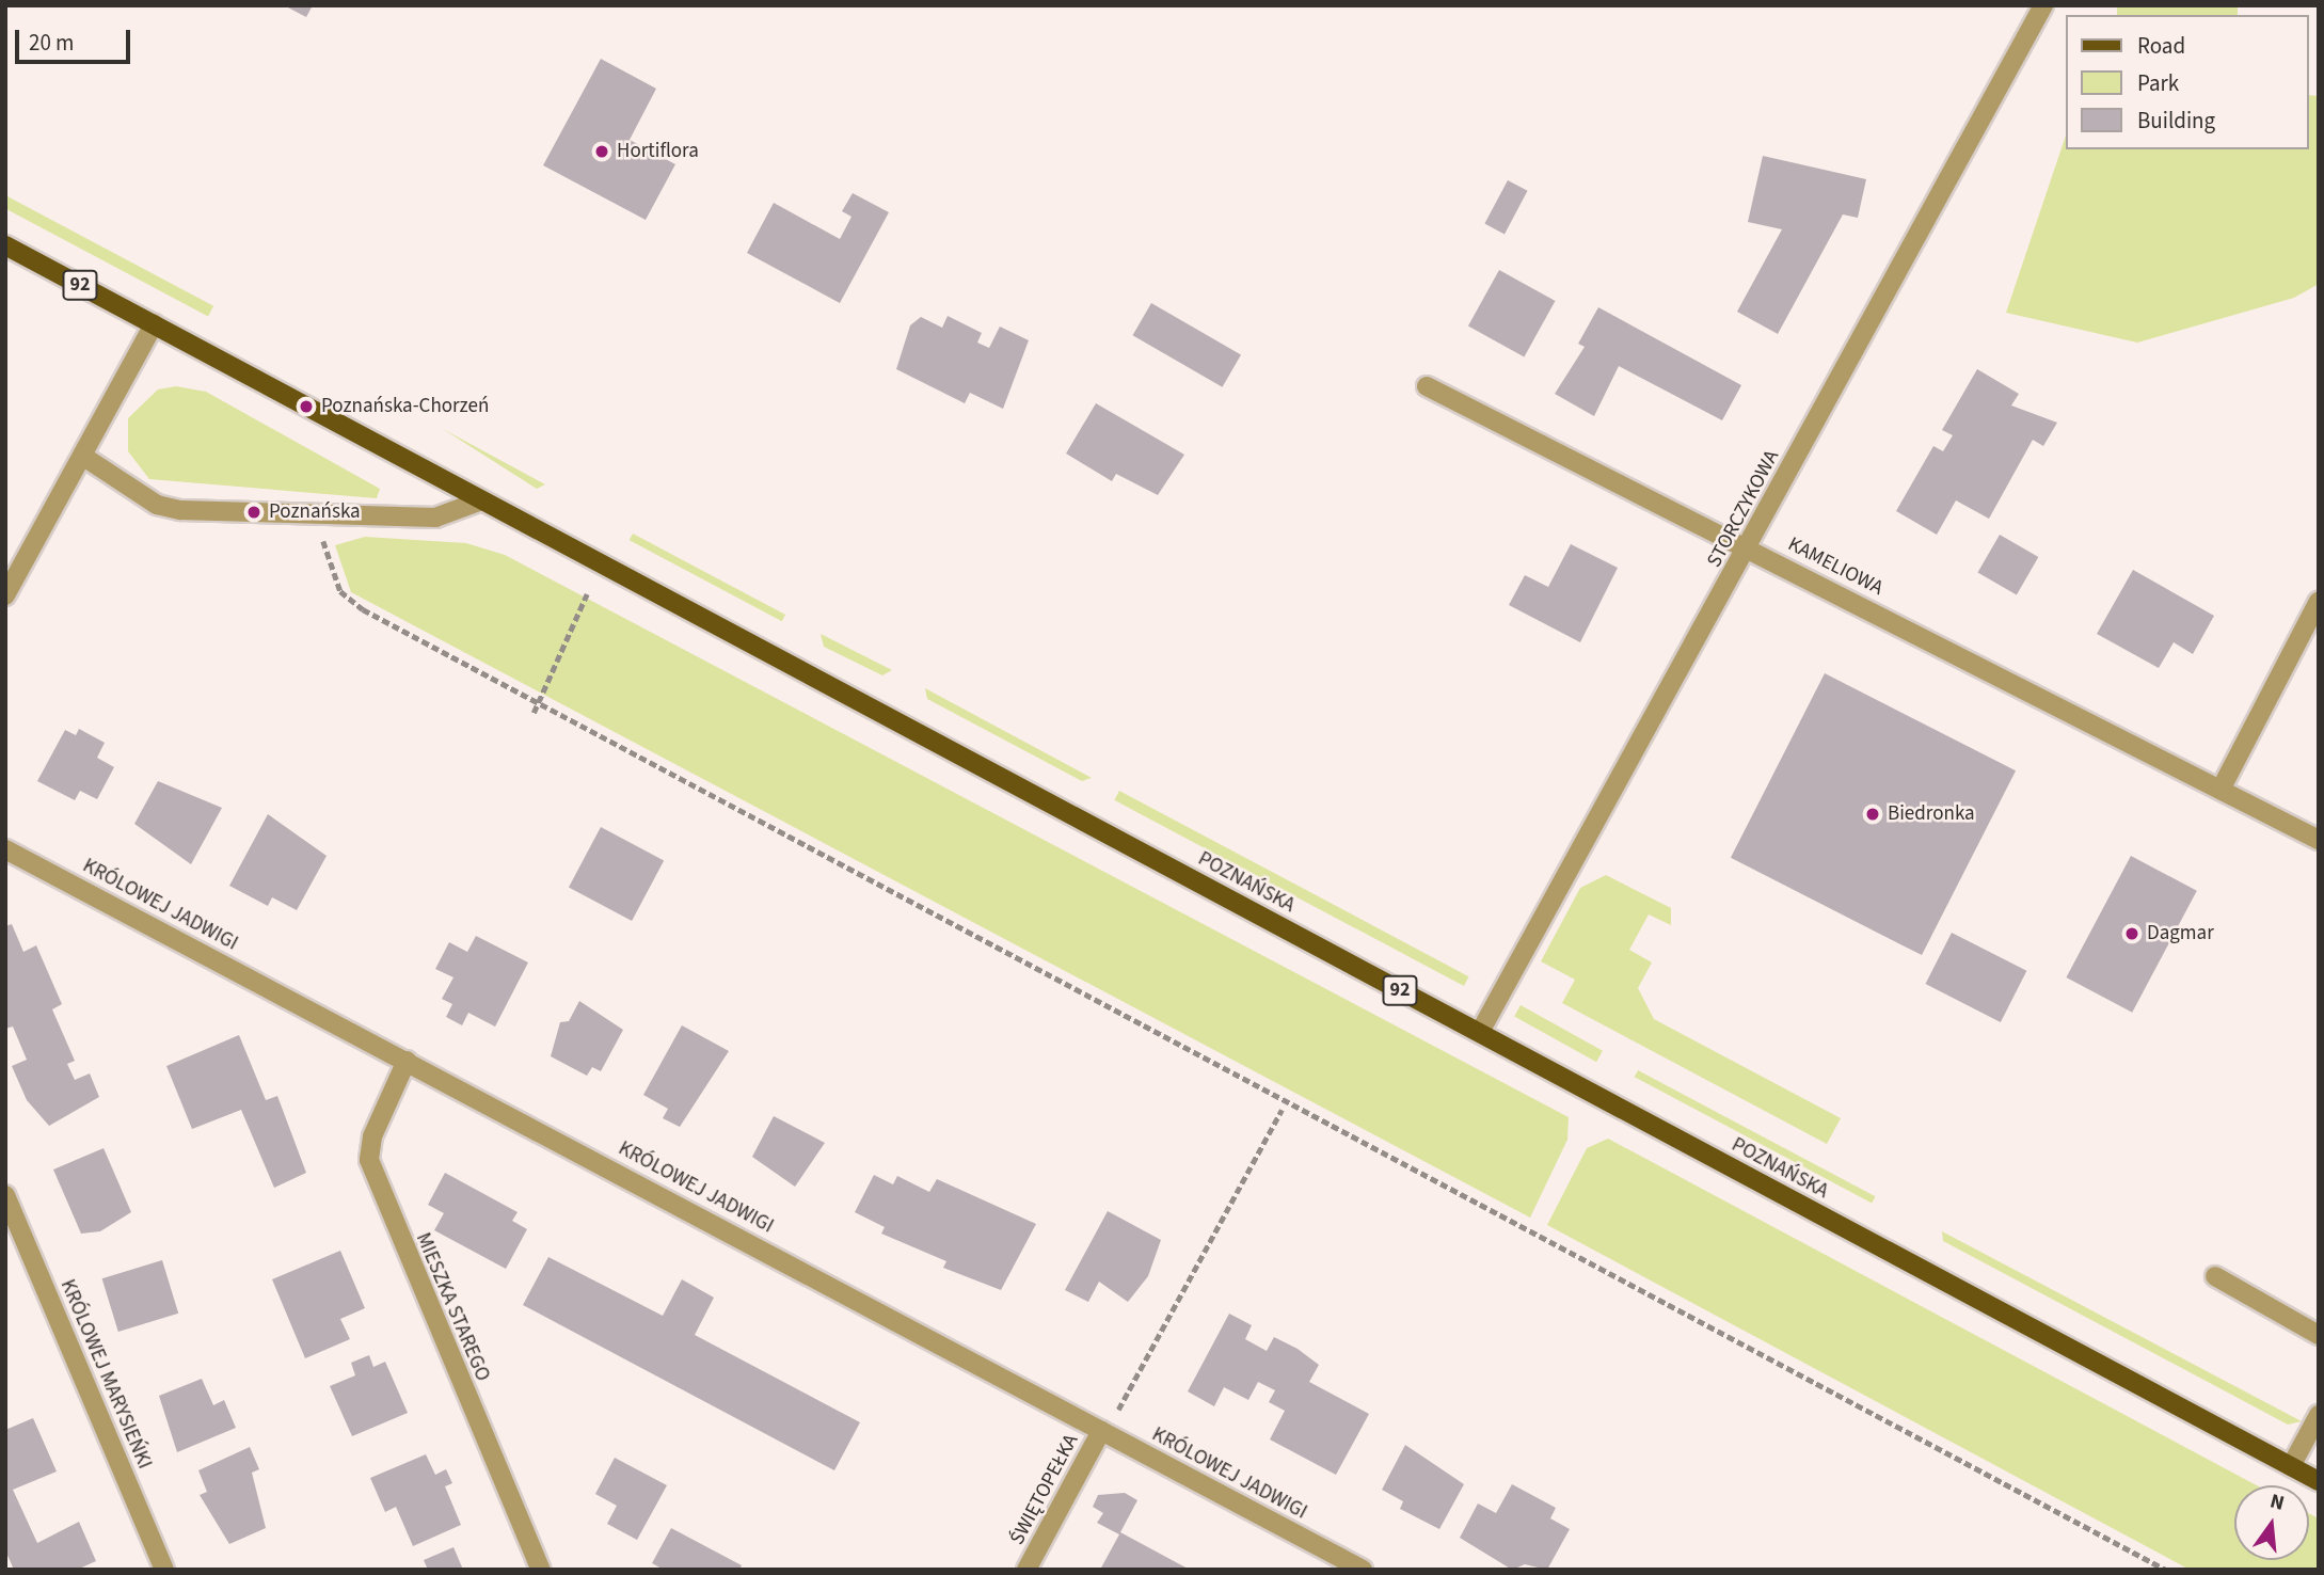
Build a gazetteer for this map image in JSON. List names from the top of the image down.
{
  "streets": {
    "main road": ["92", "POZNAŃSKA"],
    "street": [
      "STORCZYKOWA",
      "KAMELIOWA",
      "KRÓLOWEJ JADWIGI",
      "MIESZKA STAREGO",
      "KRÓLOWEJ MARYSIEŃKI",
      "ŚWIĘTOPEŁKA"
    ]
  },
  "crossings": [
    ["92", "POZNAŃSKA"],
    ["STORCZYKOWA", "KAMELIOWA"],
    ["STORCZYKOWA", "POZNAŃSKA"],
    ["KRÓLOWEJ JADWIGI", "MIESZKA STAREGO"],
    ["KRÓLOWEJ JADWIGI", "ŚWIĘTOPEŁKA"]
  ],
  "places": [
    "Hortiflora",
    "Poznańska-Chorzeń",
    "Poznańska",
    "Biedronka",
    "Dagmar"
  ],
  "legend": ["Road", "Park", "Building"],
  "scale_bar": "20 m",
  "north": "top"
}
